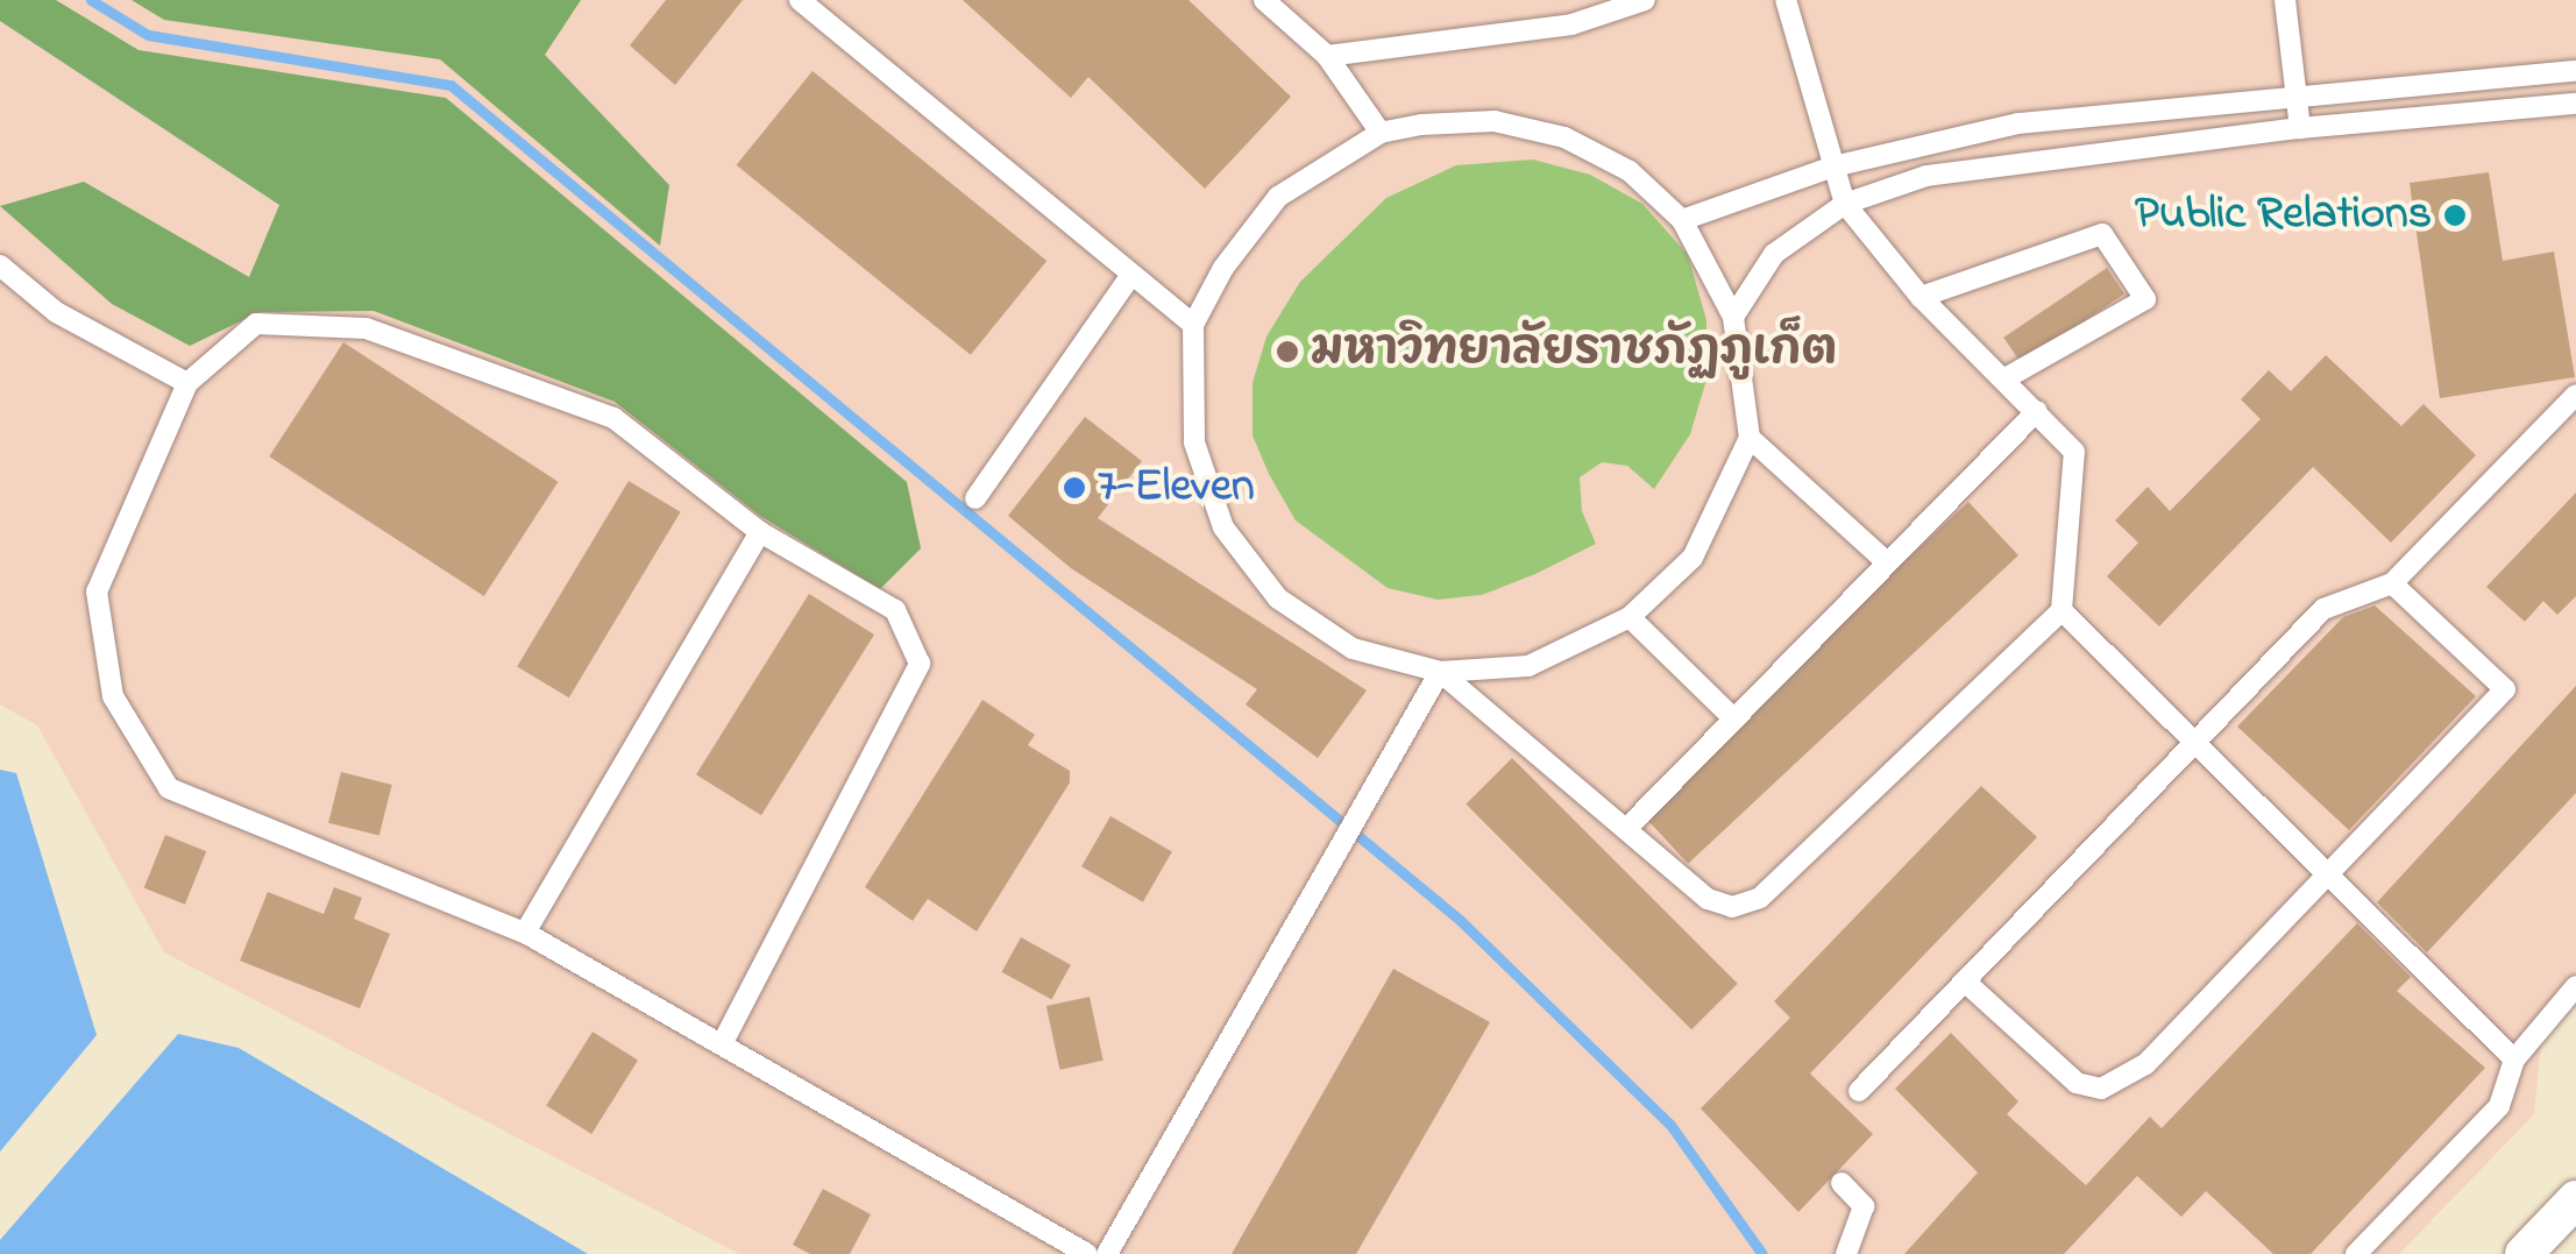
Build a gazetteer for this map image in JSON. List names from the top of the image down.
{
  "places": ["Public Relations", "มหาวิทยาลัยราชภัฏภูเก็ต", "7-Eleven"]
}
